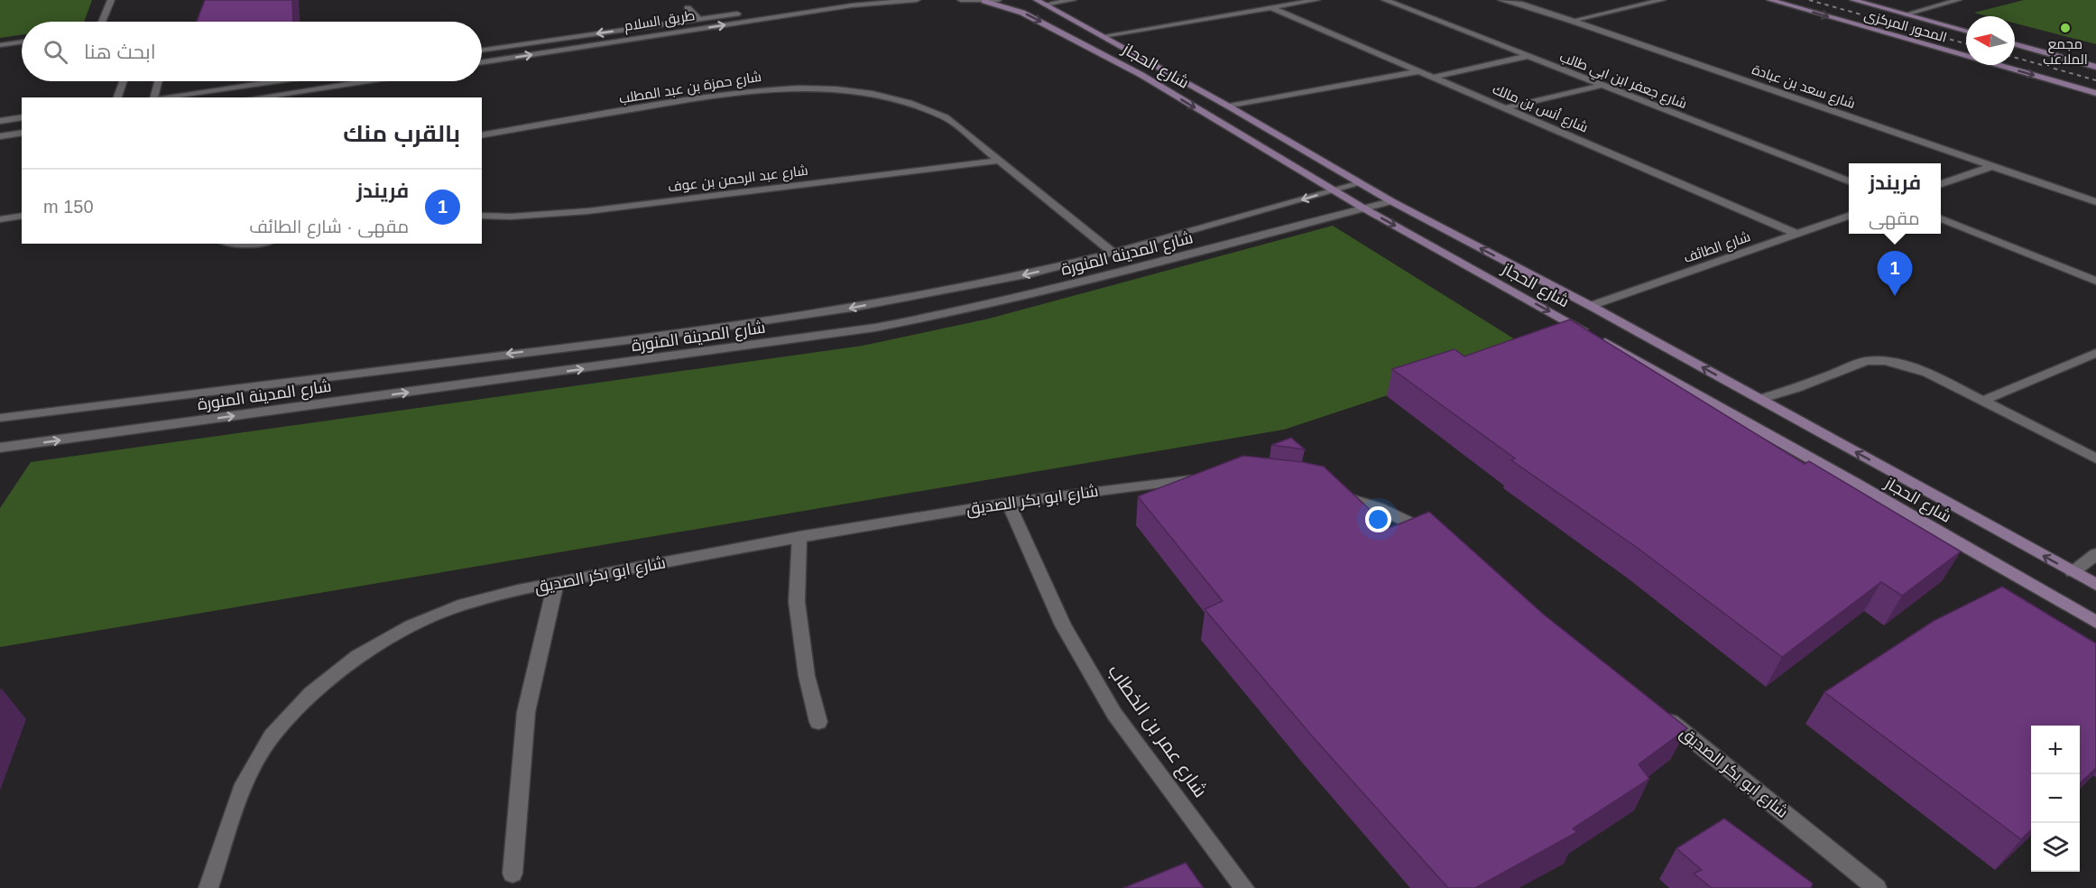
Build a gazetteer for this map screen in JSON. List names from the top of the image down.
{
  "streets": {
    "street": [
      "طريق السلام",
      "المحور المركزى",
      "شارع الحجاز",
      "شارع جعفر ابن ابي طالب",
      "شارع سعد بن عبادة",
      "شارع حمزة بن عبد المطلب",
      "شارع أنس بن مالك",
      "شارع عبد الرحمن بن عوف",
      "شارع الطائف",
      "شارع المدينة المنورة",
      "شارع ابو بكر الصديق",
      "شارع عمر بن الخطاب"
    ]
  },
  "crossings": [
    ["شارع الحجاز", "شارع الطائف"],
    ["شارع الحجاز", "شارع المدينة المنورة"],
    ["شارع حمزة بن عبد المطلب", "شارع عبد الرحمن بن عوف"],
    ["شارع حمزة بن عبد المطلب", "شارع المدينة المنورة"],
    ["شارع أنس بن مالك", "شارع الطائف"],
    ["شارع ابو بكر الصديق", "شارع عمر بن الخطاب"]
  ],
  "places": ["مجمع الملاعب"],
  "north": "left",
  "page": {
    "search": "ابحث هنا",
    "heading": "بالقرب منك",
    "popup": ["فريندز", "مقهى"],
    "list": [
      {
        "mark": "1",
        "name": "فريندز",
        "note": "مقهى · شارع الطائف",
        "value": "150 m"
      }
    ],
    "pins": "1",
    "map_buttons": ["+", "−"]
  }
}
